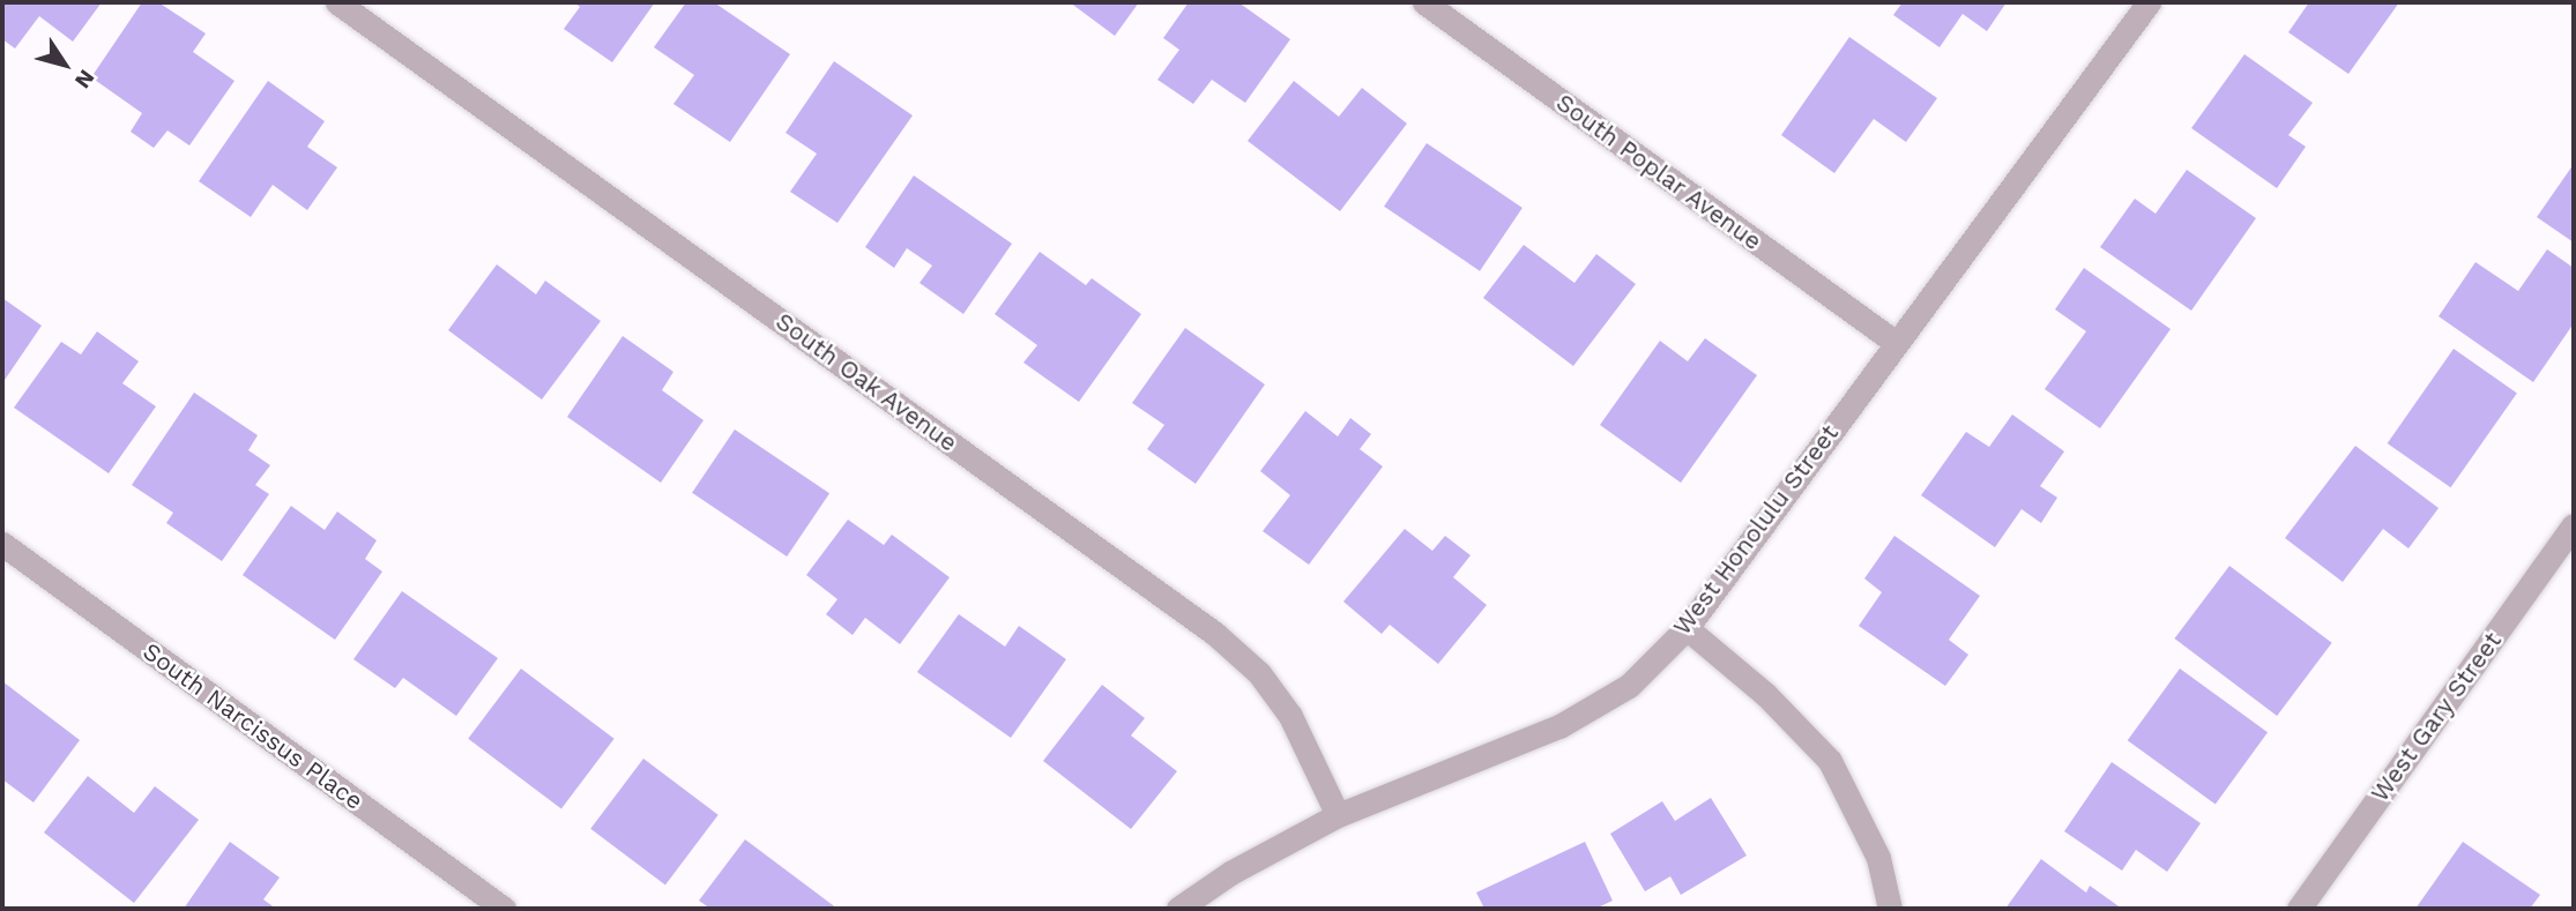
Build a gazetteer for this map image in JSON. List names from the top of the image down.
{
  "streets": {
    "street": [
      "South Poplar Avenue",
      "South Oak Avenue",
      "West Honolulu Street",
      "West Gary Street",
      "South Narcissus Place"
    ]
  },
  "crossings": [
    ["South Poplar Avenue", "West Honolulu Street"],
    ["South Oak Avenue", "West Honolulu Street"]
  ],
  "north": "bottom right"
}
